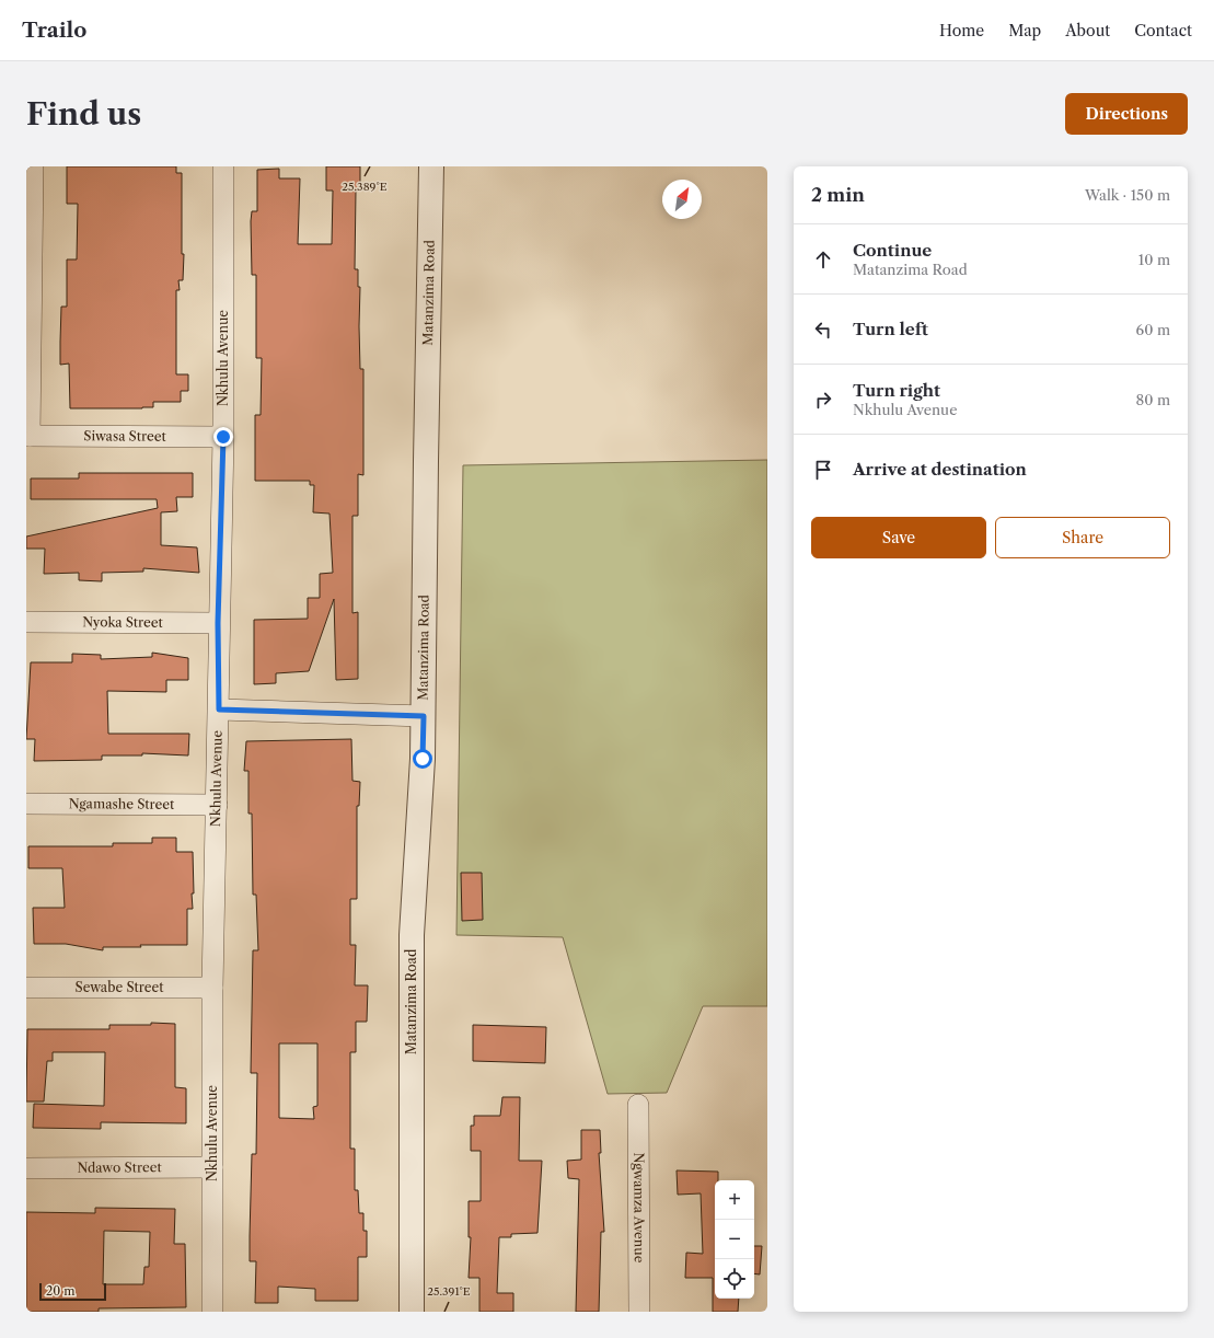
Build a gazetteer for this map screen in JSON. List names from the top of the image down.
{
  "streets": {
    "street": [
      "Matanzima Road",
      "Nkhulu Avenue",
      "Siwasa Street",
      "Nyoka Street",
      "Ngamashe Street",
      "Sewabe Street",
      "Ndawo Street",
      "Ngwamza Avenue"
    ]
  },
  "crossings": [
    ["Nkhulu Avenue", "Siwasa Street"],
    ["Nkhulu Avenue", "Nyoka Street"],
    ["Nkhulu Avenue", "Ngamashe Street"],
    ["Nkhulu Avenue", "Sewabe Street"],
    ["Nkhulu Avenue", "Ndawo Street"]
  ],
  "scale_bar": "20 m",
  "north": "top right",
  "page": {
    "header": "Trailo",
    "nav": [
      "Home",
      "Map",
      "About",
      "Contact"
    ],
    "buttons": [
      "Directions",
      ["Save", "Share"]
    ],
    "title": "Find us",
    "heading": ["2 min", "Walk · 150 m"],
    "list": [
      ["Continue", "Matanzima Road", "10 m"],
      ["Turn left", "60 m"],
      ["Turn right", "Nkhulu Avenue", "80 m"],
      "Arrive at destination"
    ],
    "map_buttons": ["+", "−"],
    "scale": "20 m"
  },
  "coordinates": ["25.389°E", "25.391°E"]
}
